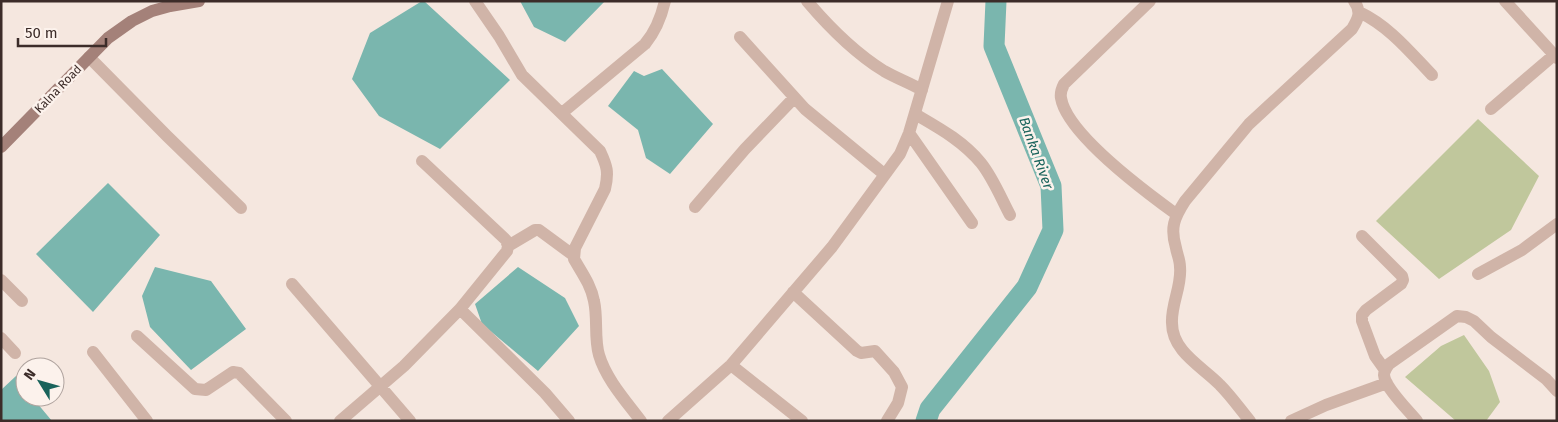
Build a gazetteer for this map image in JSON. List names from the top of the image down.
{
  "streets": {
    "street": ["Kalna Road"]
  },
  "water": ["Banka River"],
  "scale_bar": "50 m",
  "north": "top left"
}
